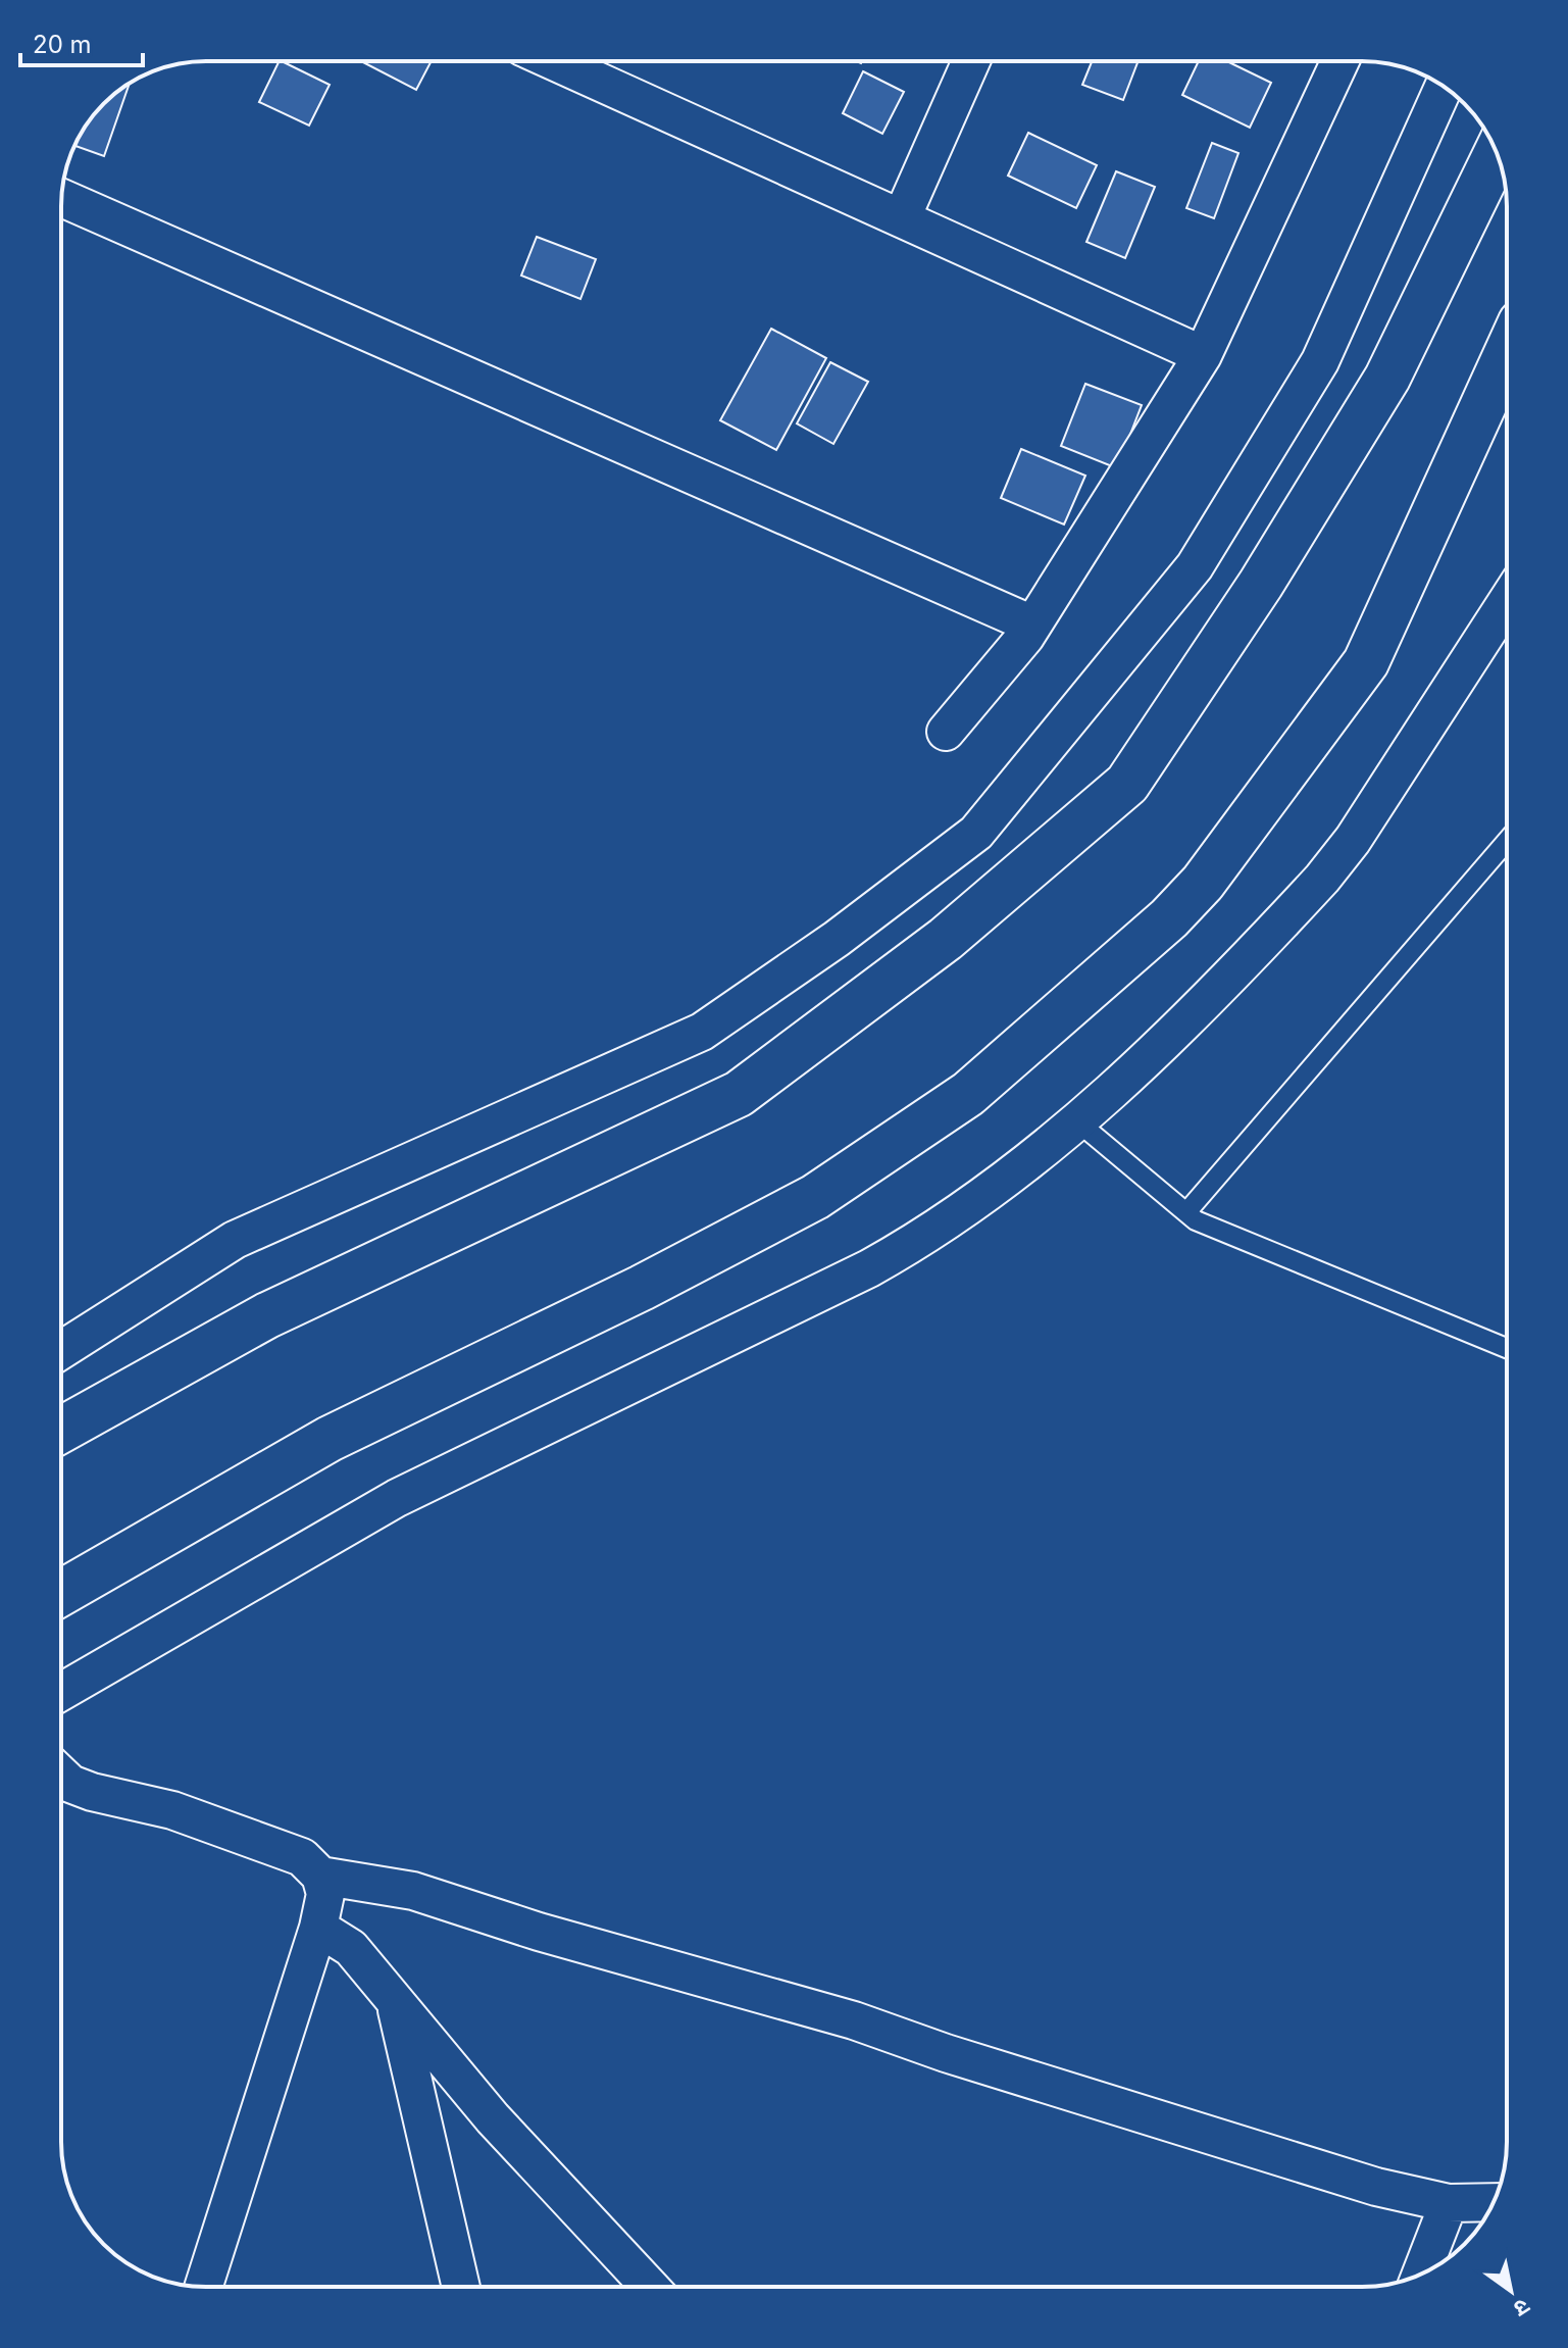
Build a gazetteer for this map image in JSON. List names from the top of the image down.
{
  "scale_bar": "20 m",
  "north": "bottom right"
}
